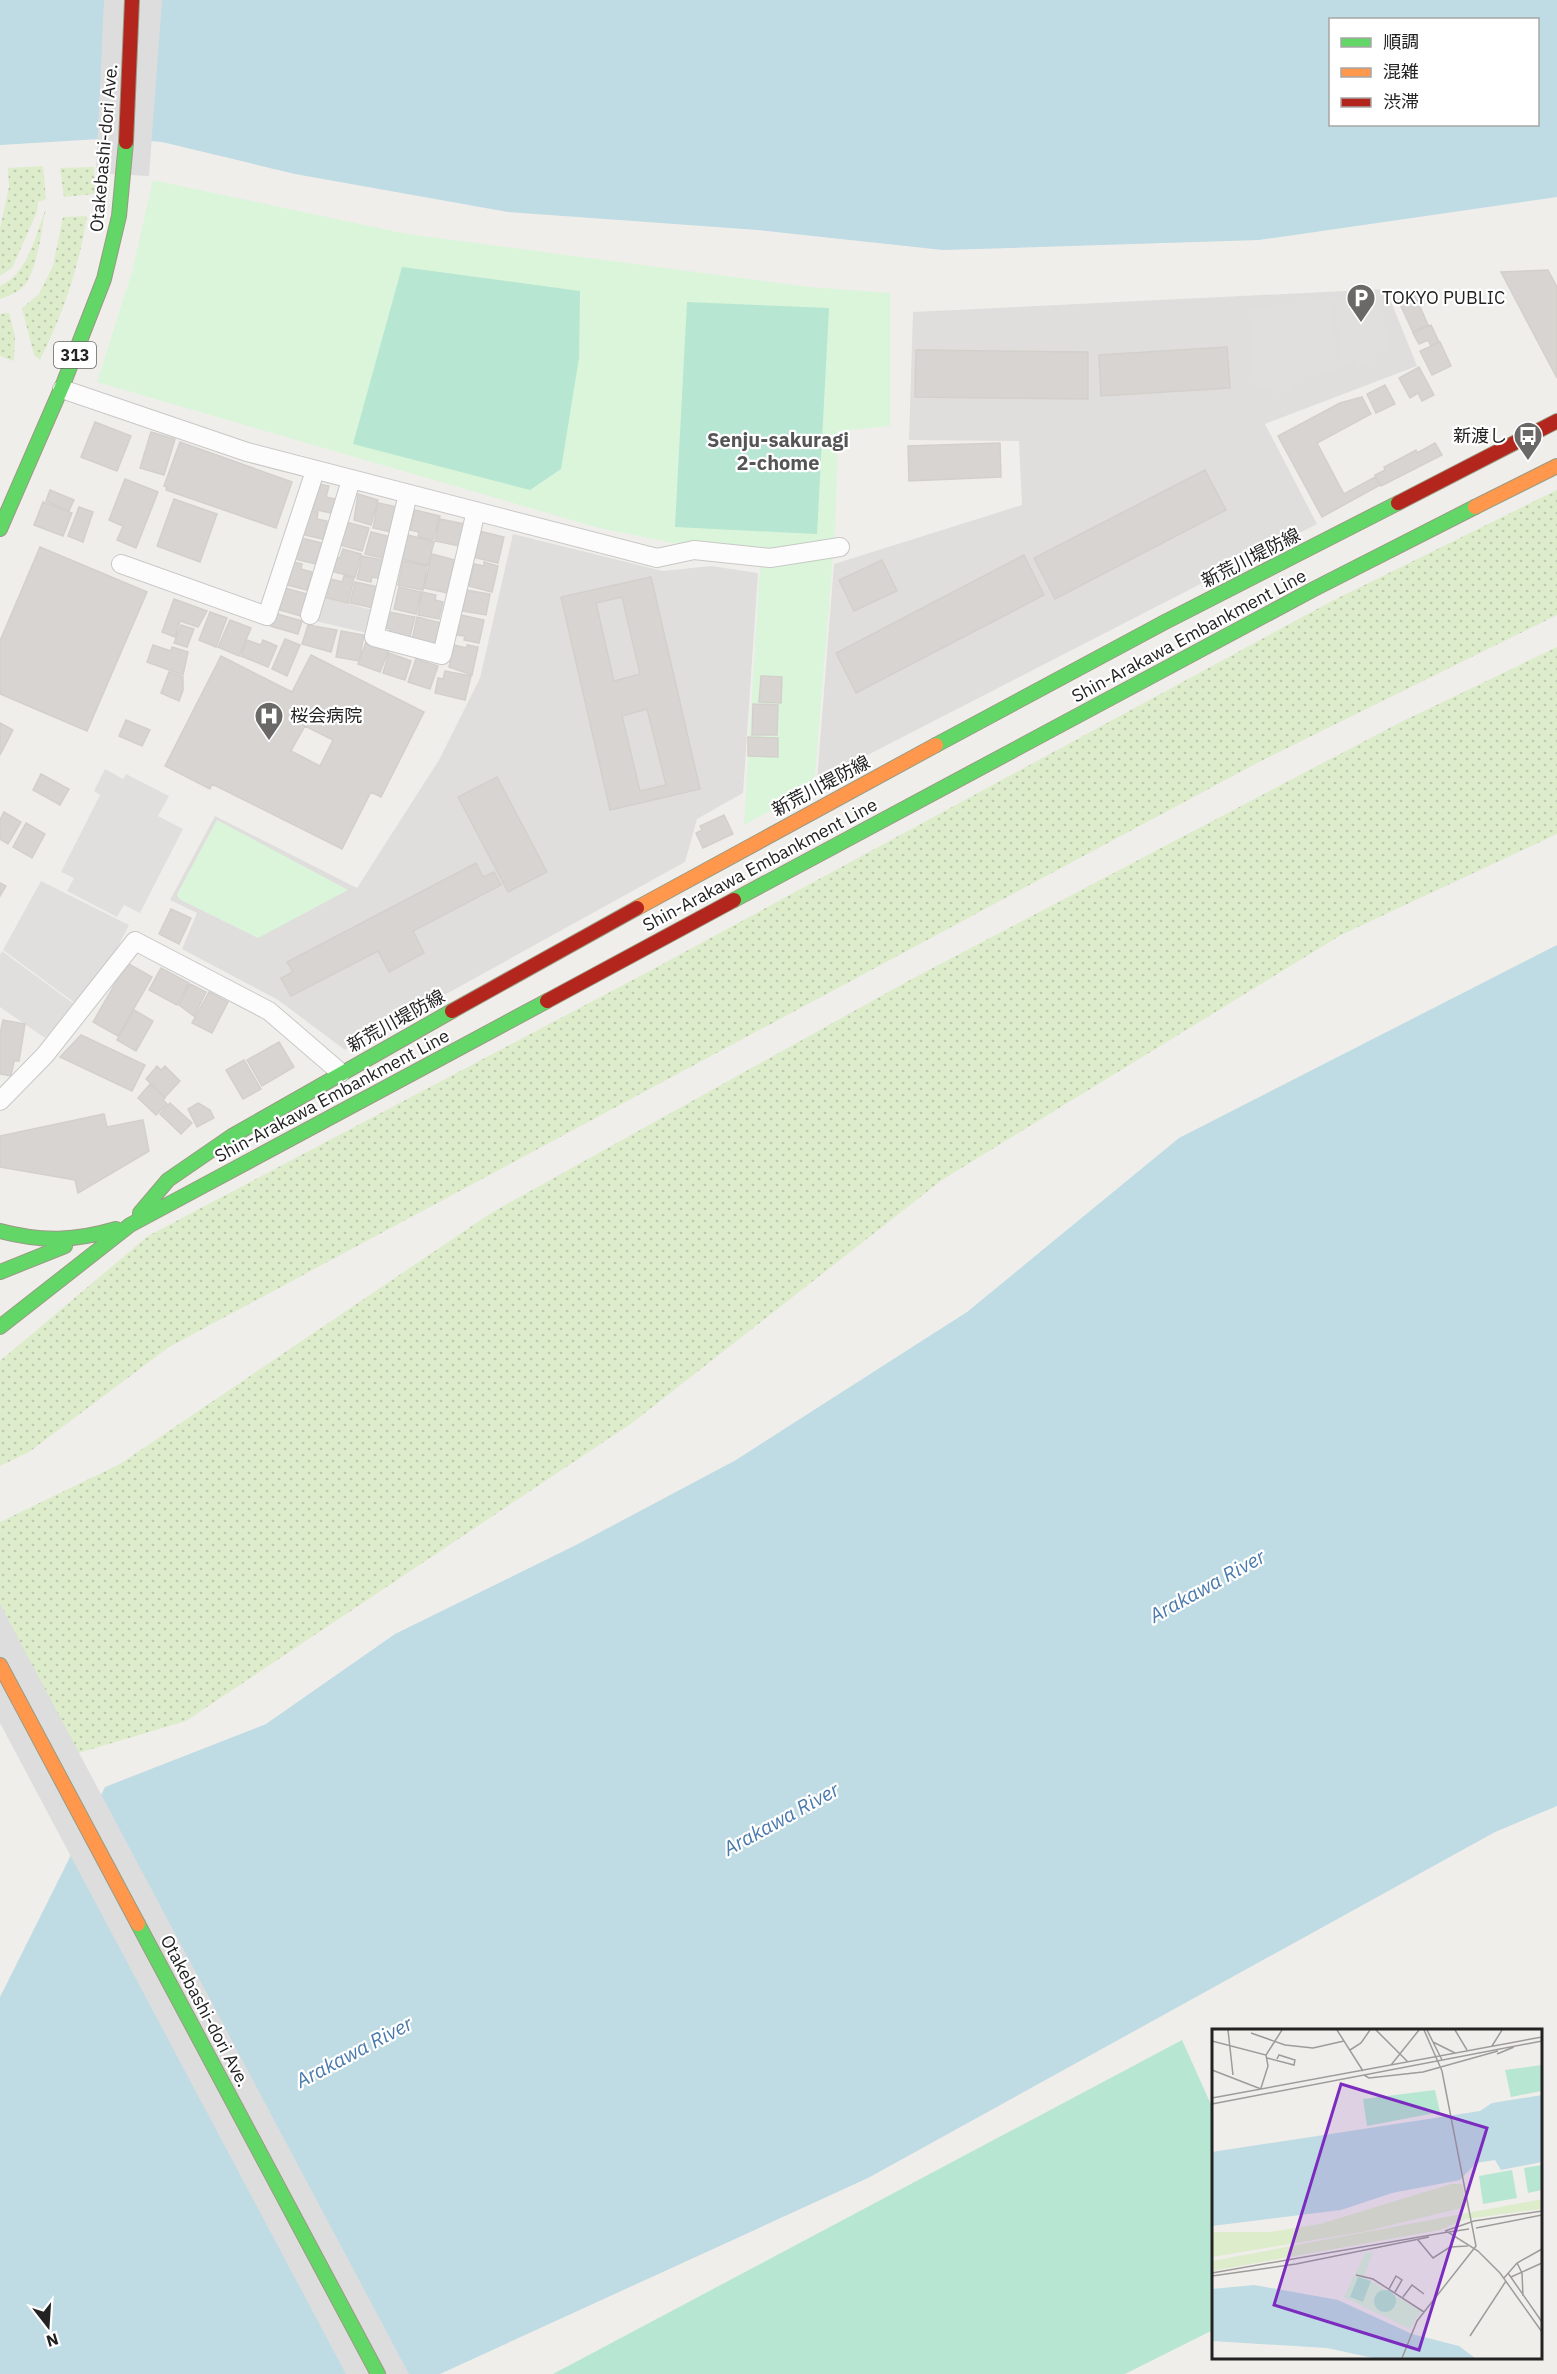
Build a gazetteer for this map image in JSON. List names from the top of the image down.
{
  "streets": {
    "main road": [
      "Otakebashi-dori Ave.",
      "313",
      "新荒川堤防線",
      "Shin-Arakawa Embankment Line"
    ]
  },
  "crossings": [
    ["新荒川堤防線", "Shin-Arakawa Embankment Line"]
  ],
  "districts": ["Senju-sakuragi 2-chome"],
  "water": ["Arakawa River"],
  "places": {
    "parking": ["TOKYO PUBLIC"],
    "bus stop": ["新渡し"],
    "hospital": ["桜会病院"]
  },
  "legend": ["順調", "混雑", "渋滞"],
  "north": "bottom"
}
